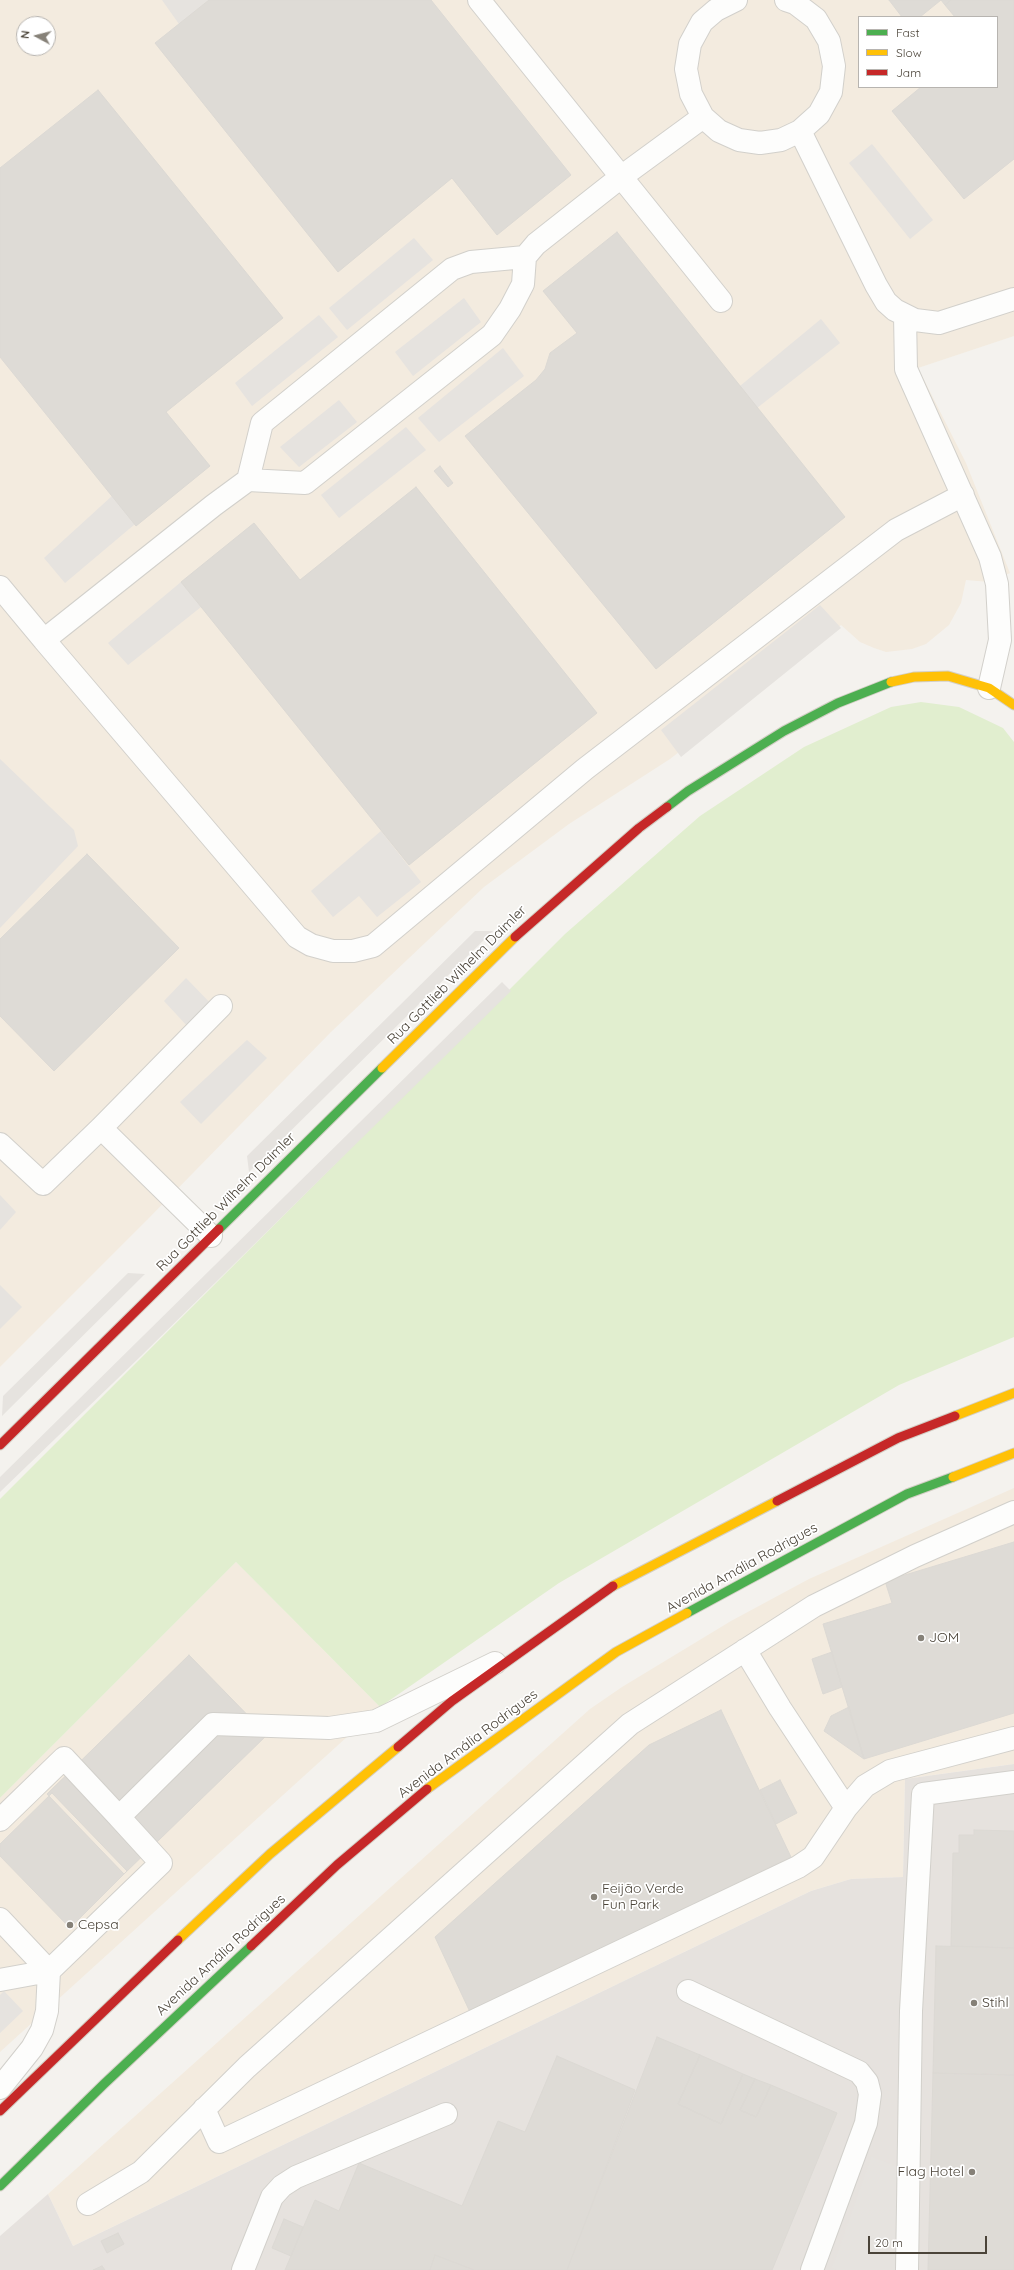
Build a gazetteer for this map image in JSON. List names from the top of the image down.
{
  "streets": {
    "main road": ["Rua Gottlieb Wilhelm Daimler", "Avenida Amália Rodrigues"]
  },
  "places": [
    "JOM",
    "Feijão Verde Fun Park",
    "Cepsa",
    "Stihl",
    "Flag Hotel"
  ],
  "legend": ["Fast", "Slow", "Jam"],
  "scale_bar": "20 m",
  "north": "left"
}
